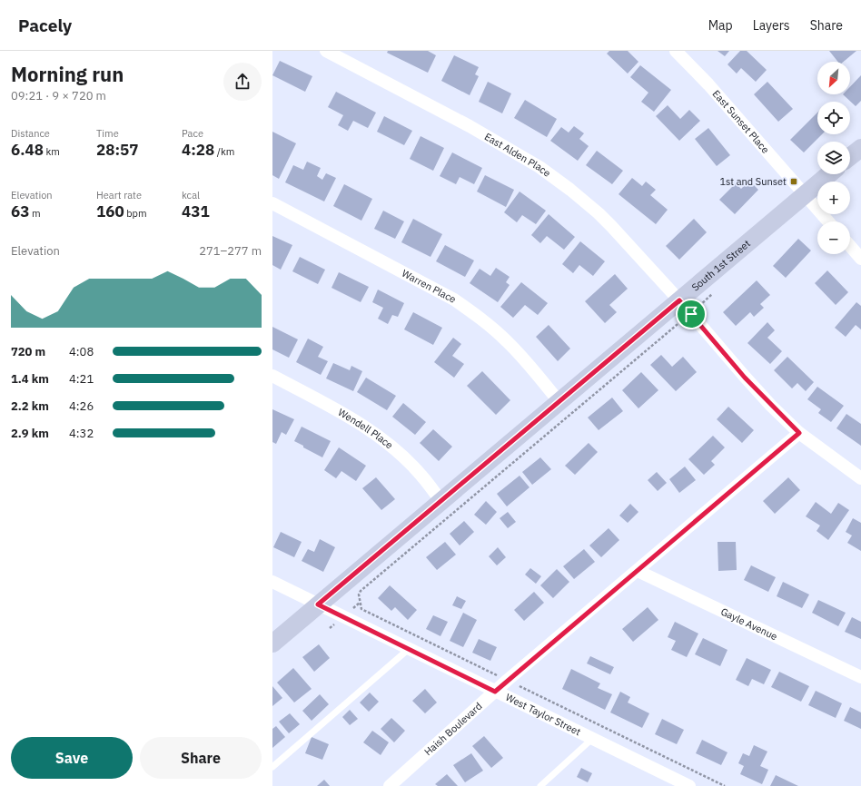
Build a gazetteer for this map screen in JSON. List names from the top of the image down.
{
  "streets": {
    "street": [
      "East Sunset Place",
      "East Alden Place",
      "South 1st Street",
      "Warren Place",
      "Wendell Place",
      "Gayle Avenue",
      "West Taylor Street",
      "Haish Boulevard"
    ]
  },
  "crossings": [
    ["East Sunset Place", "South 1st Street"],
    ["East Alden Place", "South 1st Street"],
    ["East Alden Place", "Haish Boulevard"],
    ["South 1st Street", "Warren Place"],
    ["South 1st Street", "Wendell Place"],
    ["South 1st Street", "West Taylor Street"],
    ["Gayle Avenue", "Haish Boulevard"],
    ["West Taylor Street", "Haish Boulevard"]
  ],
  "places": {
    "transit": ["1st and Sunset"]
  },
  "north": "bottom left",
  "page": {
    "header": "Pacely",
    "nav": ["Map", "Layers", "Share"],
    "heading": ["Morning run", "09:21 · 9 × 720 m"],
    "map_buttons": ["+", "−"],
    "stats": [
      ["Distance", "6.48 km"],
      ["Time", "28:57"],
      ["Pace", "4:28 /km"],
      ["Elevation", "63 m"],
      ["Heart rate", "160 bpm"],
      ["kcal", "431"]
    ],
    "chart": ["Elevation", "271–277 m"],
    "list": [
      {
        "name": "720 m",
        "note": "4:08"
      },
      {
        "name": "1.4 km",
        "note": "4:21"
      },
      {
        "name": "2.2 km",
        "note": "4:26"
      },
      {
        "name": "2.9 km",
        "note": "4:32"
      }
    ],
    "buttons": ["Save", "Share"]
  }
}
